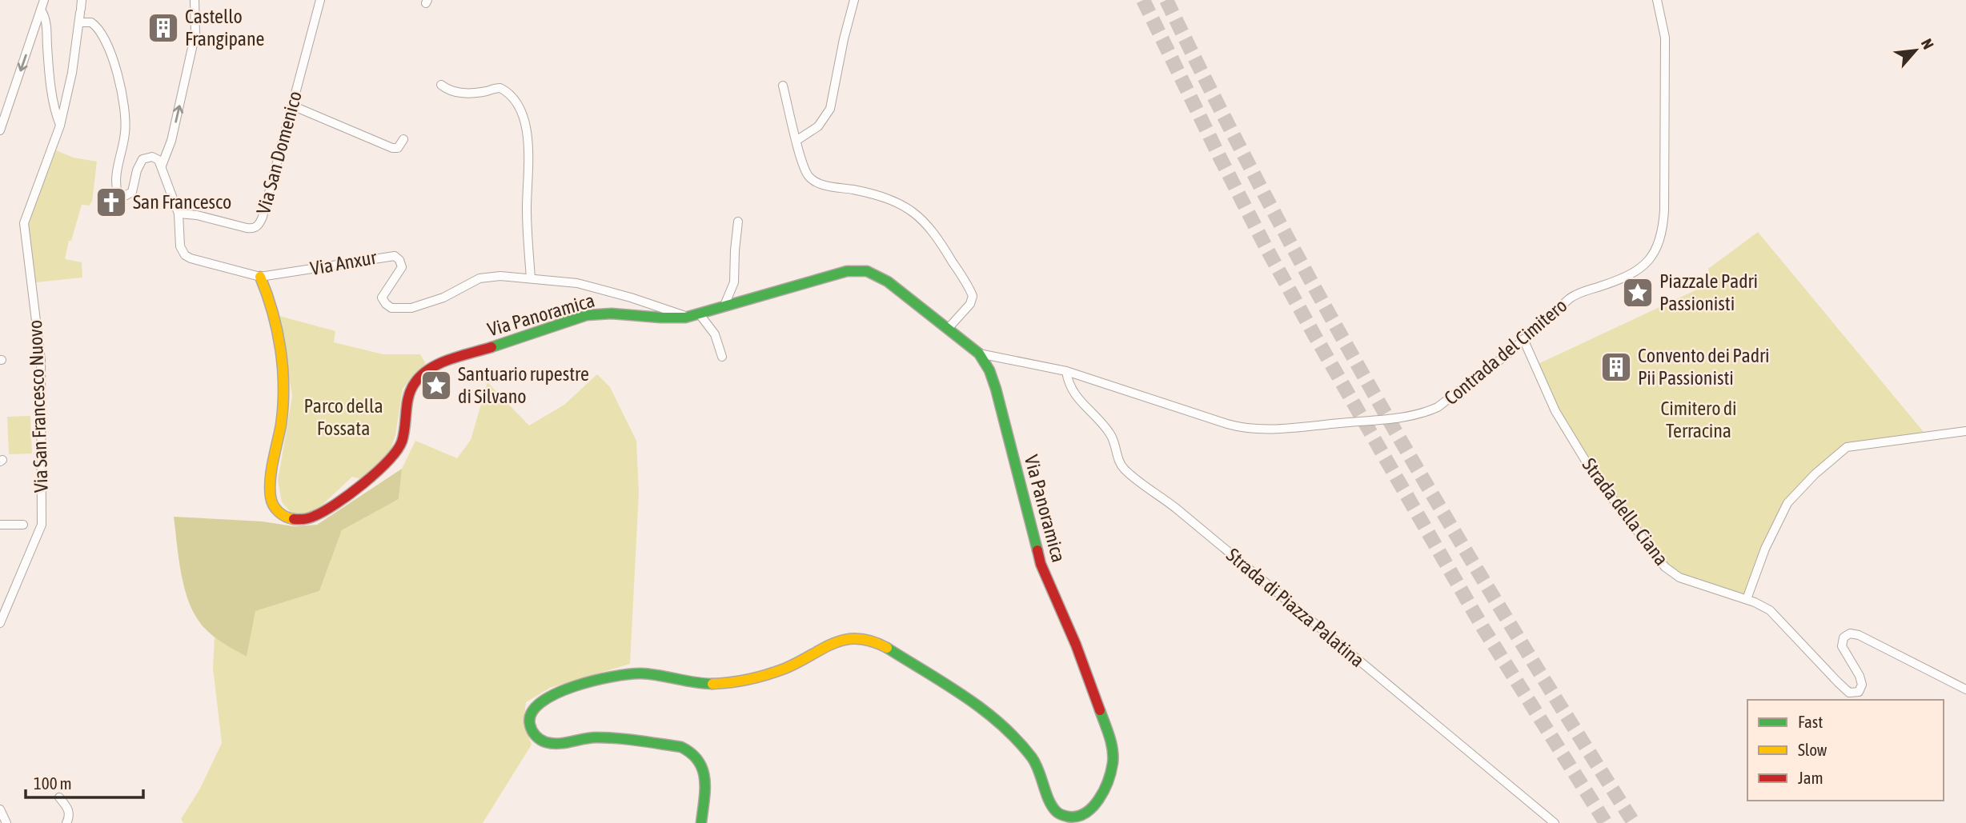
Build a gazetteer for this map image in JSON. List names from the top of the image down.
{
  "streets": {
    "street": [
      "Via San Domenico",
      "Via Anxur",
      "Via Panoramica",
      "Contrada del Cimitero",
      "Via San Francesco Nuovo",
      "Strada della Ciana",
      "Strada di Piazza Palatina"
    ]
  },
  "crossings": [
    ["Via San Domenico", "Via Anxur"],
    ["Via Anxur", "Via Panoramica"],
    ["Via Panoramica", "Contrada del Cimitero"],
    ["Contrada del Cimitero", "Strada della Ciana"],
    ["Contrada del Cimitero", "Strada di Piazza Palatina"]
  ],
  "parks": ["Parco della Fossata", "Cimitero di Terracina"],
  "places": {
    "building": ["Castello Frangipane", "Convento dei Padri Pii Passionisti"],
    "church": ["San Francesco"],
    "place": ["Piazzale Padri Passionisti", "Santuario rupestre di Silvano"]
  },
  "legend": ["Fast", "Slow", "Jam"],
  "scale_bar": "100 m",
  "north": "top right"
}
